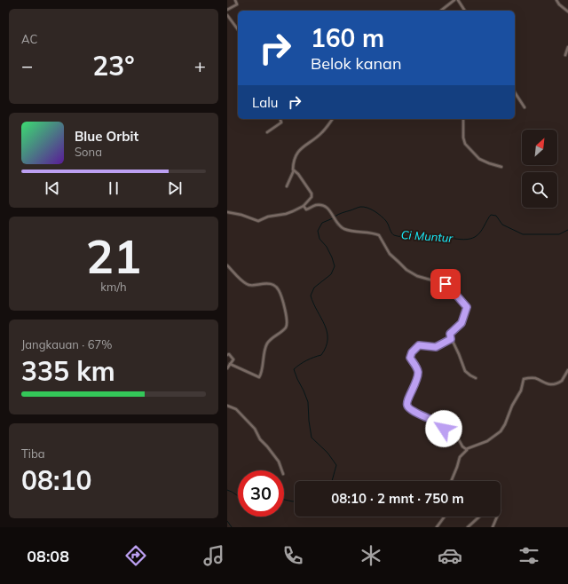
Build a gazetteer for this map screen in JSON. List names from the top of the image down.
{
  "water": ["Ci Muntur"],
  "north": "top right",
  "page": {
    "tile": [
      "AC",
      ["21", "km/h"],
      ["Jangkauan · 67%", "335 km"],
      ["Tiba", "08:10"]
    ],
    "turn": ["160 m", "Belok kanan"],
    "heat": ["−", "23°", "+"],
    "then": "Lalu",
    "song": ["Blue Orbit", "Sona"],
    "limit": "30",
    "trip": "08:10 · 2 mnt · 750 m",
    "tabs": "08:08"
  }
}
